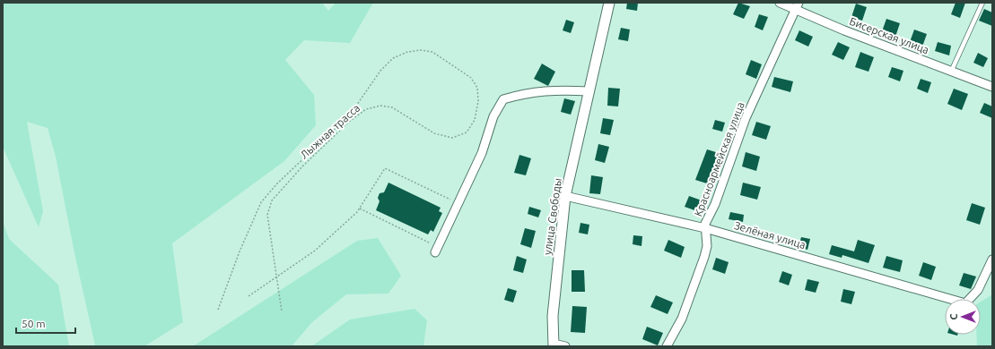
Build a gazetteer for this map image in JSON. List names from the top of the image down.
{
  "streets": {
    "street": [
      "Бисерская улица",
      "Красноармейская улица",
      "улица Свободы",
      "Зелёная улица"
    ],
    "path": ["Лыжная трасса"]
  },
  "crossings": [
    ["Бисерская улица", "Красноармейская улица"],
    ["Красноармейская улица", "Зелёная улица"],
    ["улица Свободы", "Зелёная улица"]
  ],
  "scale_bar": "50 m",
  "north": "left"
}
